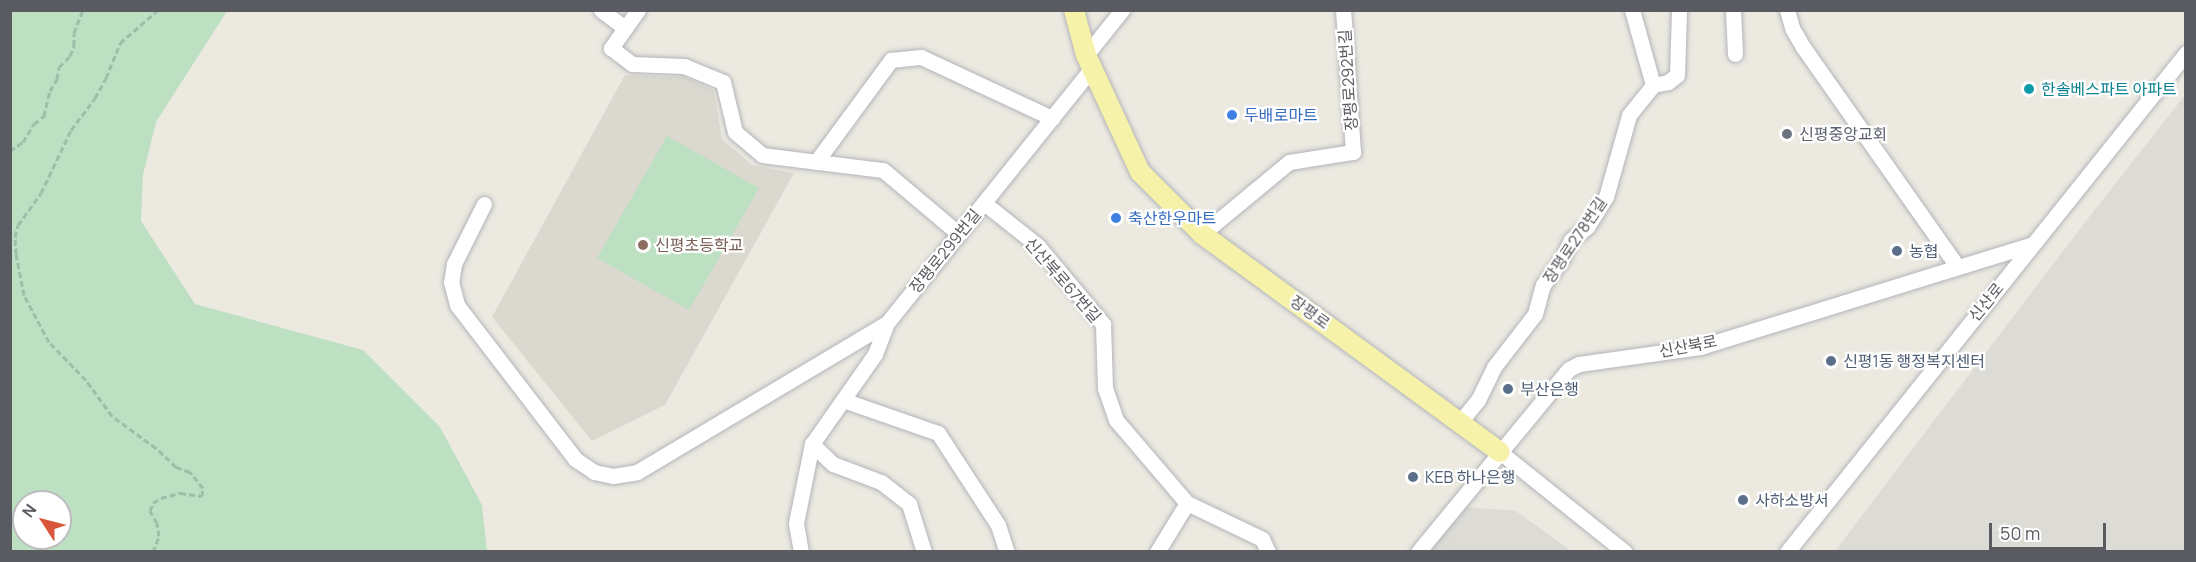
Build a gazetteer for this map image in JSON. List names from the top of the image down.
{
  "streets": {
    "main road": ["장평로"],
    "street": [
      "장평로292번길",
      "장평로278번길",
      "장평로299번길",
      "신산북로67번길",
      "신산로",
      "신산북로"
    ]
  },
  "crossings": [
    ["장평로292번길", "장평로"],
    ["장평로278번길", "장평로"],
    ["장평로299번길", "신산북로67번길"],
    ["장평로299번길", "장평로"],
    ["신산로", "신산북로"],
    ["장평로", "신산북로"]
  ],
  "places": [
    "한솔베스파트 아파트",
    "두배로마트",
    "신평중앙교회",
    "축산한우마트",
    "신평초등학교",
    "농협",
    "신평1동 행정복지센터",
    "부산은행",
    "KEB 하나은행",
    "사하소방서"
  ],
  "scale_bar": "50 m",
  "north": "top left"
}
